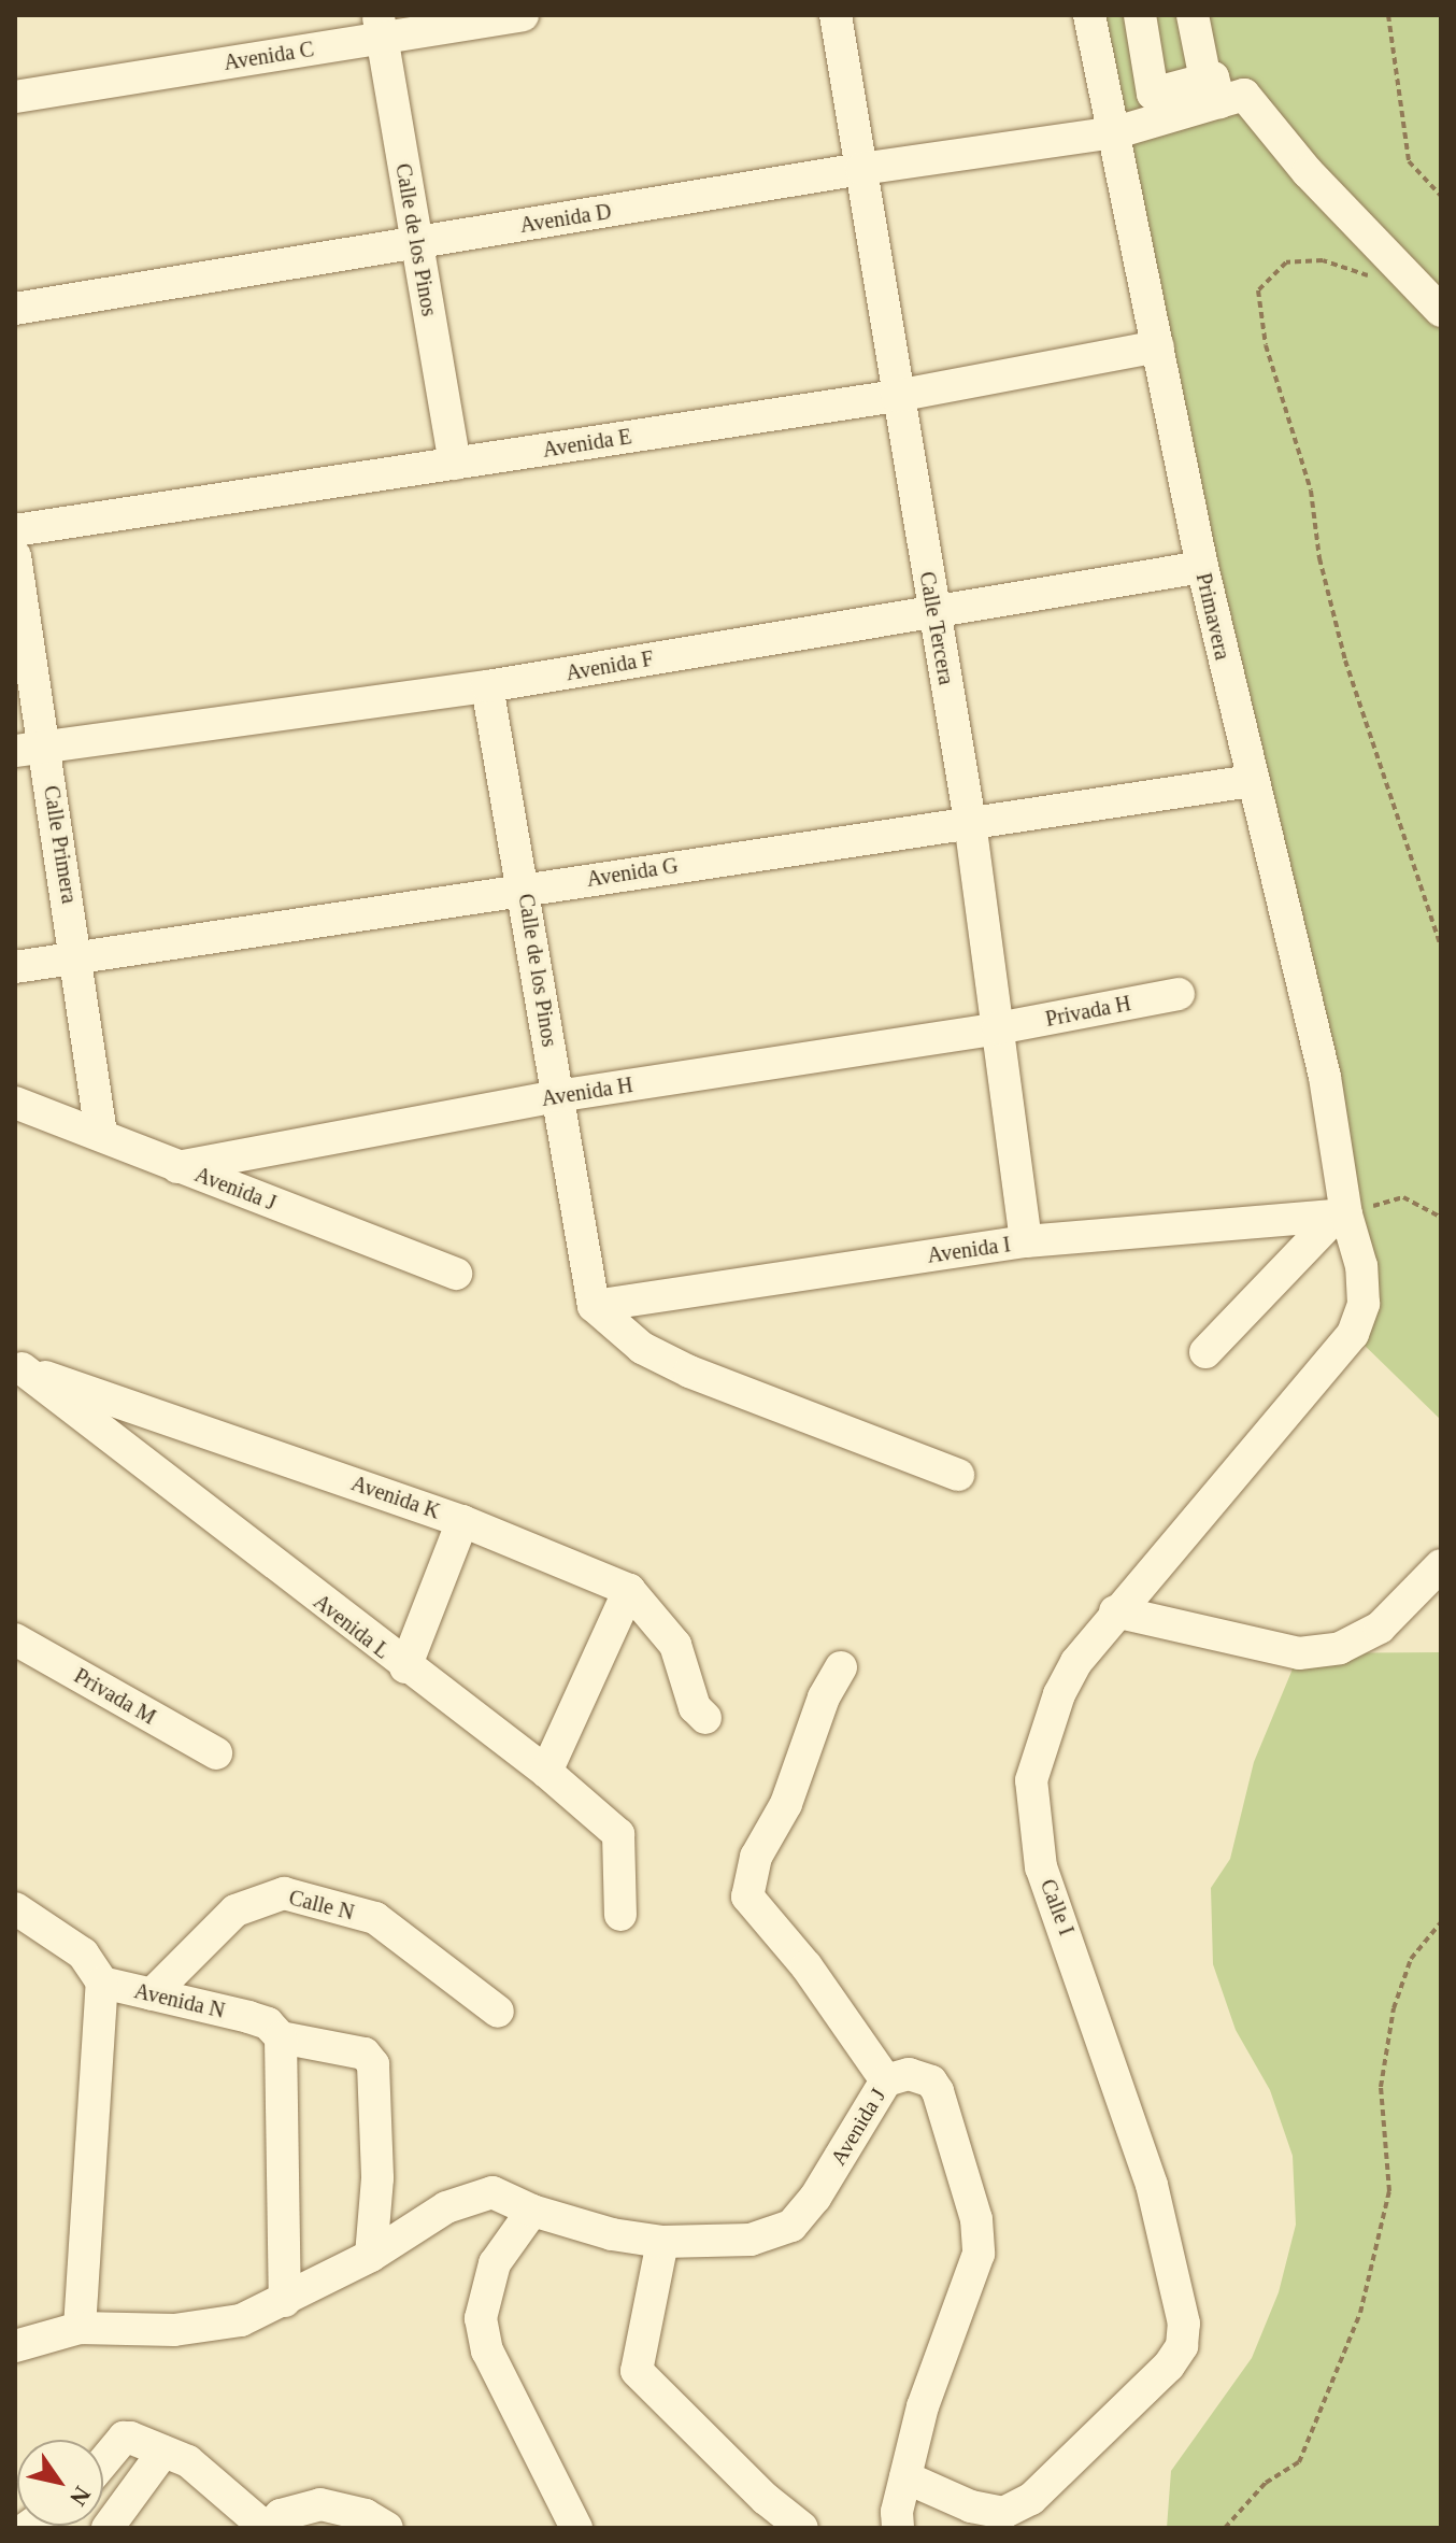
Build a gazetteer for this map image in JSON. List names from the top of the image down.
{
  "streets": {
    "street": [
      "Avenida C",
      "Avenida D",
      "Calle de los Pinos",
      "Avenida E",
      "Primavera",
      "Calle Tercera",
      "Avenida F",
      "Calle Primera",
      "Avenida G",
      "Privada H",
      "Avenida H",
      "Avenida J",
      "Avenida I",
      "Avenida K",
      "Avenida L",
      "Privada M",
      "Calle N",
      "Calle I",
      "Avenida N"
    ]
  },
  "crossings": [
    ["Avenida C", "Calle de los Pinos"],
    ["Avenida D", "Calle de los Pinos"],
    ["Avenida D", "Primavera"],
    ["Avenida D", "Calle Tercera"],
    ["Calle de los Pinos", "Avenida E"],
    ["Calle de los Pinos", "Avenida F"],
    ["Calle de los Pinos", "Avenida G"],
    ["Calle de los Pinos", "Avenida H"],
    ["Calle de los Pinos", "Avenida I"],
    ["Avenida E", "Primavera"],
    ["Avenida E", "Calle Tercera"],
    ["Primavera", "Avenida F"],
    ["Primavera", "Avenida G"],
    ["Primavera", "Avenida I"],
    ["Primavera", "Calle I"],
    ["Calle Tercera", "Avenida F"],
    ["Calle Tercera", "Avenida G"],
    ["Calle Tercera", "Privada H"],
    ["Calle Tercera", "Avenida H"],
    ["Calle Tercera", "Avenida I"],
    ["Avenida F", "Calle Primera"],
    ["Calle Primera", "Avenida G"],
    ["Calle Primera", "Avenida J"],
    ["Privada H", "Avenida H"],
    ["Avenida H", "Avenida J"],
    ["Avenida J", "Calle I"],
    ["Avenida J", "Avenida N"],
    ["Avenida I", "Calle I"],
    ["Avenida K", "Avenida L"],
    ["Calle N", "Avenida N"]
  ],
  "north": "bottom right"
}
